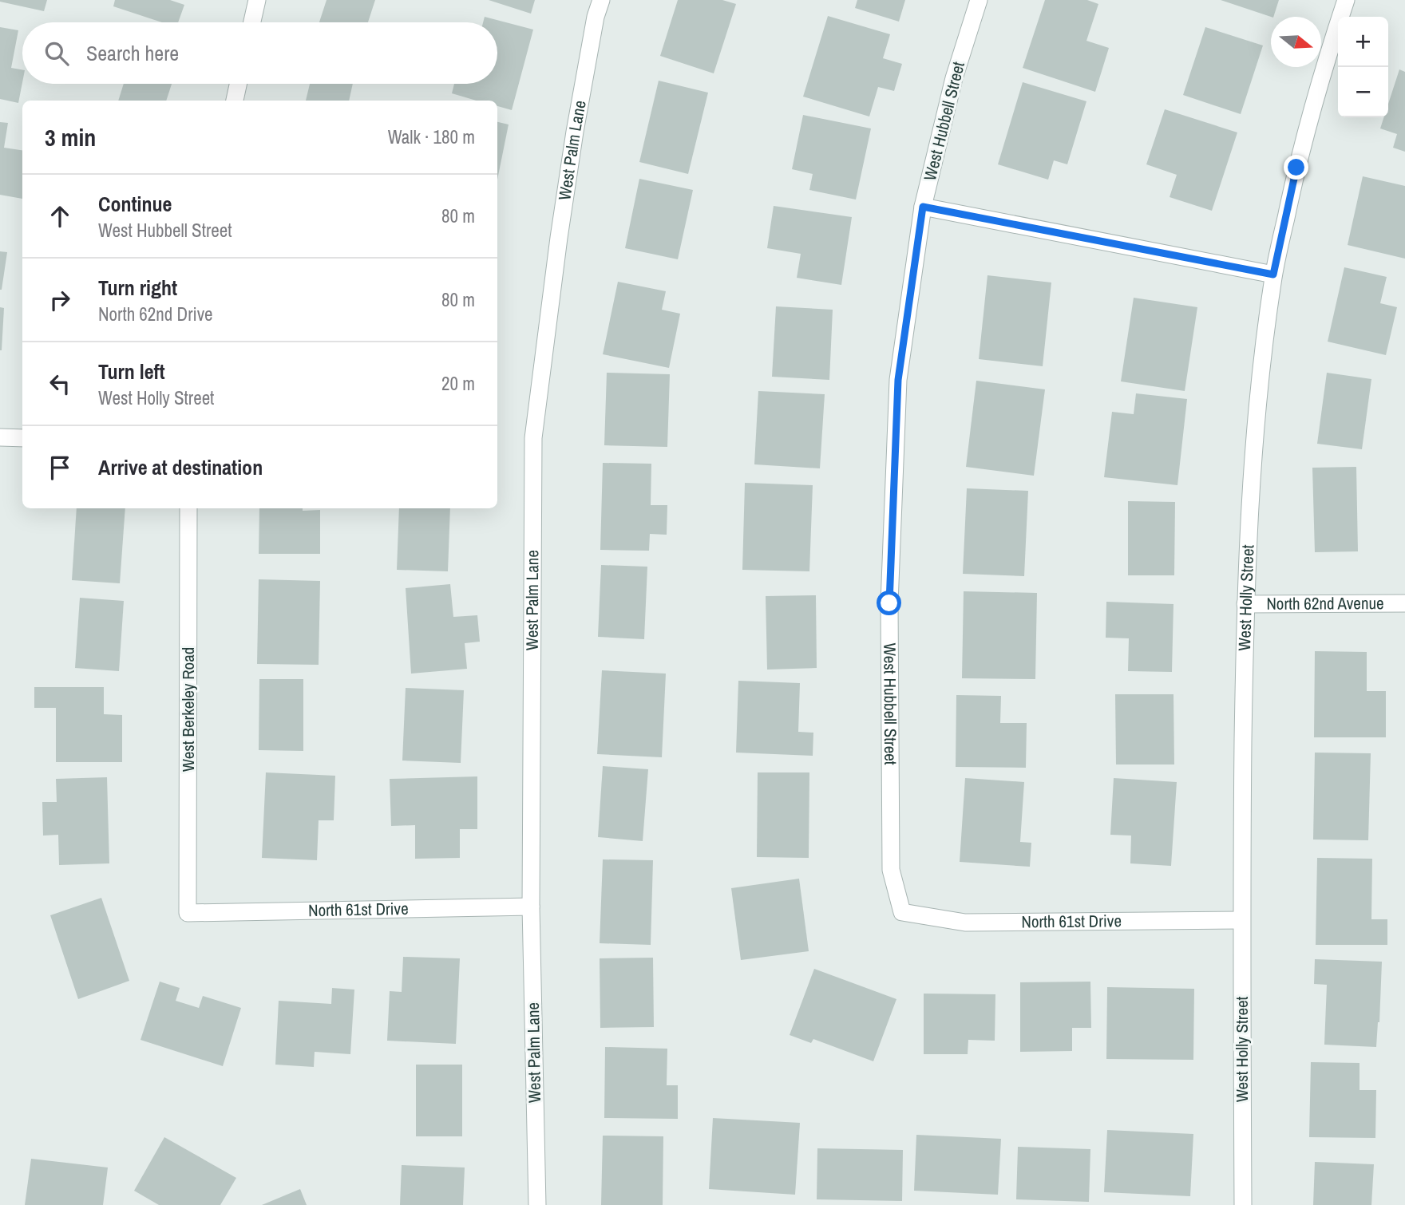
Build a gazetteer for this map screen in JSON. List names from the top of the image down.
{
  "streets": {
    "street": [
      "West Hubbell Street",
      "West Palm Lane",
      "West Holly Street",
      "North 62nd Avenue",
      "West Berkeley Road",
      "North 61st Drive"
    ]
  },
  "crossings": [
    ["West Hubbell Street", "North 61st Drive"],
    ["West Palm Lane", "North 61st Drive"],
    ["West Holly Street", "North 62nd Avenue"],
    ["West Holly Street", "North 61st Drive"],
    ["West Berkeley Road", "North 61st Drive"]
  ],
  "north": "right",
  "page": {
    "map_buttons": ["+", "−"],
    "search": "Search here",
    "heading": ["3 min", "Walk · 180 m"],
    "list": [
      ["Continue", "West Hubbell Street", "80 m"],
      ["Turn right", "North 62nd Drive", "80 m"],
      ["Turn left", "West Holly Street", "20 m"],
      "Arrive at destination"
    ]
  }
}
